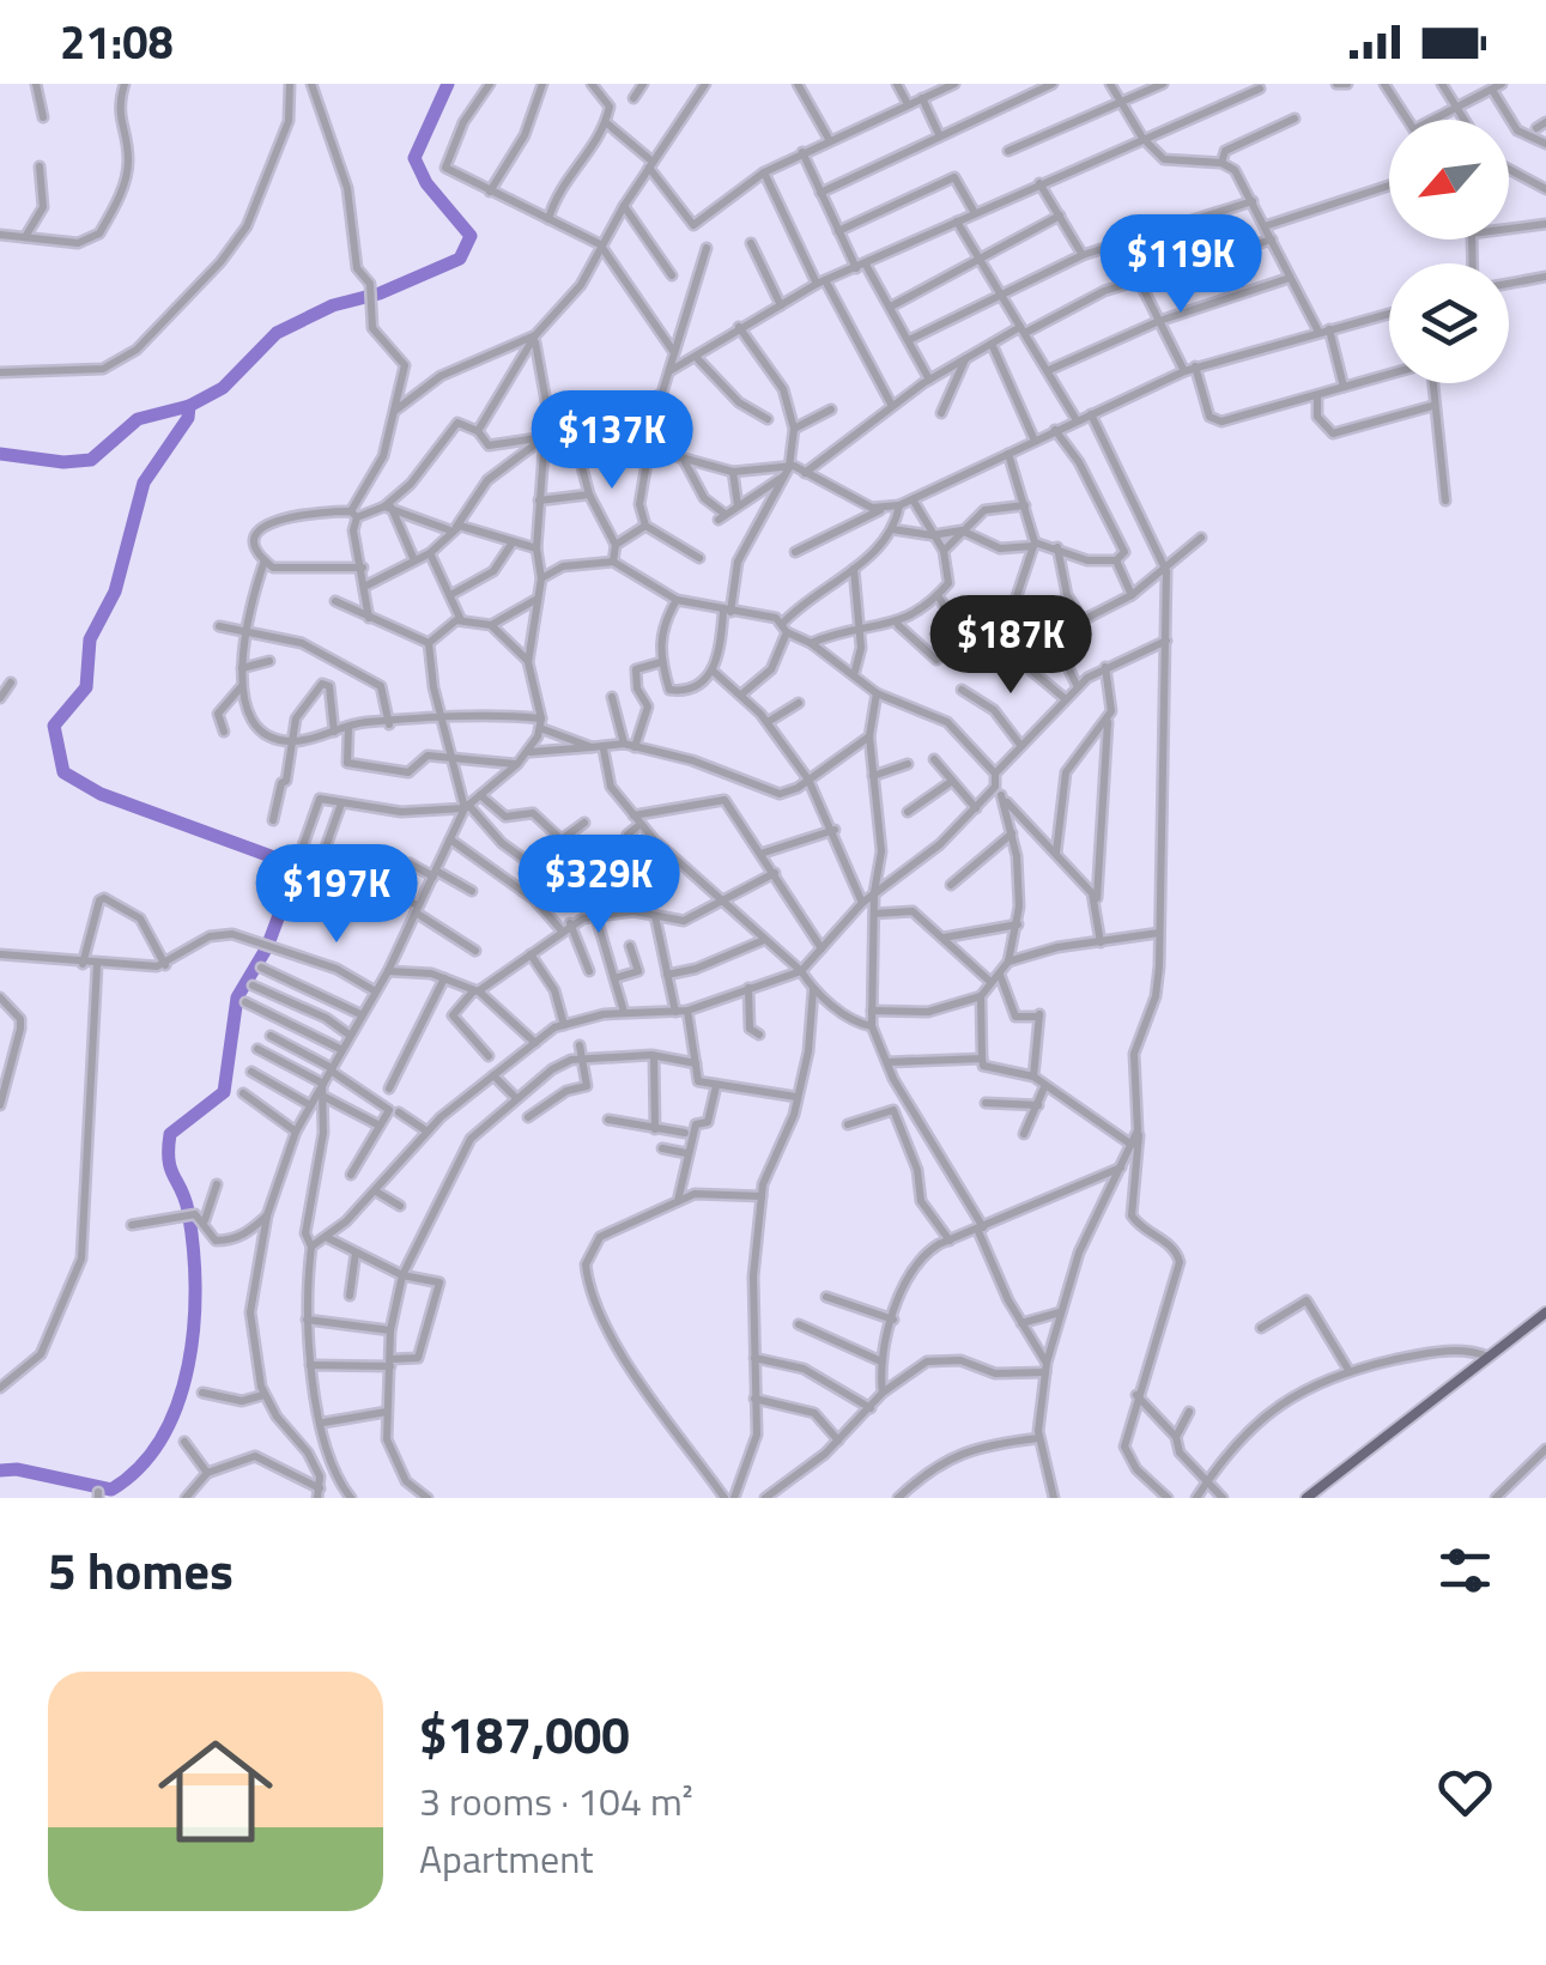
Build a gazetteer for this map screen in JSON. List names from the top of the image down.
{
  "north": "bottom left",
  "page": {
    "status": "21:08",
    "price": [
      "$119K",
      "$137K",
      "$187K",
      "$329K",
      "$197K"
    ],
    "heading": "5 homes",
    "list": [
      {
        "name": "$187,000",
        "note": "3 rooms · 104 m² · Apartment"
      }
    ]
  }
}
